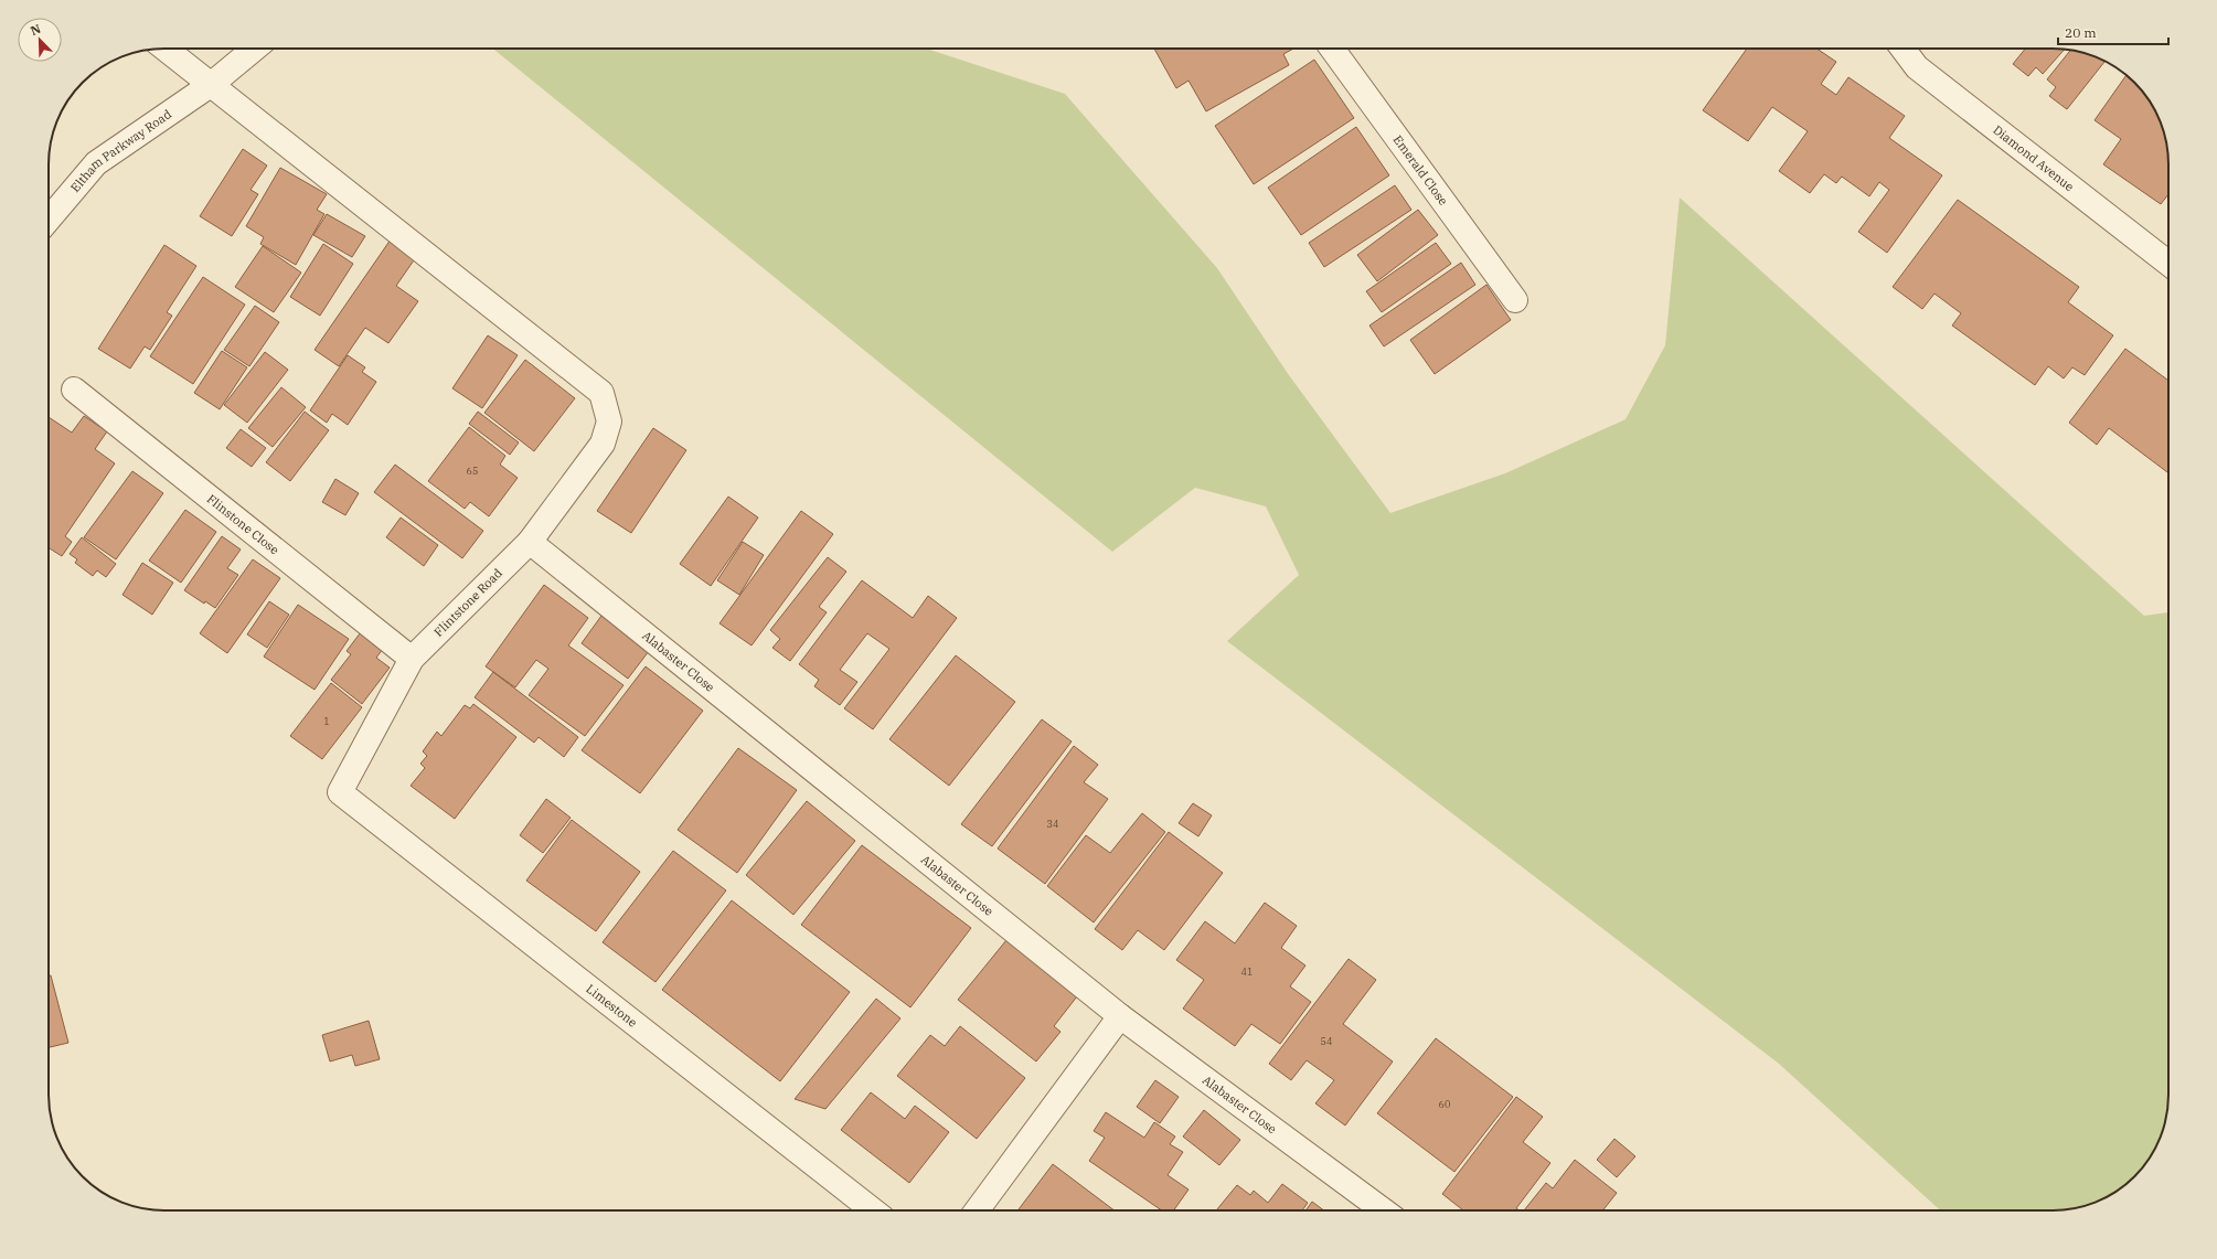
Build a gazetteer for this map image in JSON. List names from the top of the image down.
{
  "streets": {
    "street": [
      "Eltham Parkway Road",
      "Diamond Avenue",
      "Emerald Close",
      "Flinstone Close",
      "Flintstone Road",
      "Alabaster Close",
      "Limestone"
    ]
  },
  "crossings": [
    ["Eltham Parkway Road", "Flintstone Road"],
    ["Flinstone Close", "Flintstone Road"],
    ["Flintstone Road", "Alabaster Close"],
    ["Flintstone Road", "Limestone"]
  ],
  "house_numbers": [
    "65",
    "1",
    "34",
    "41",
    "54",
    "60"
  ],
  "scale_bar": "20 m",
  "north": "top left"
}
